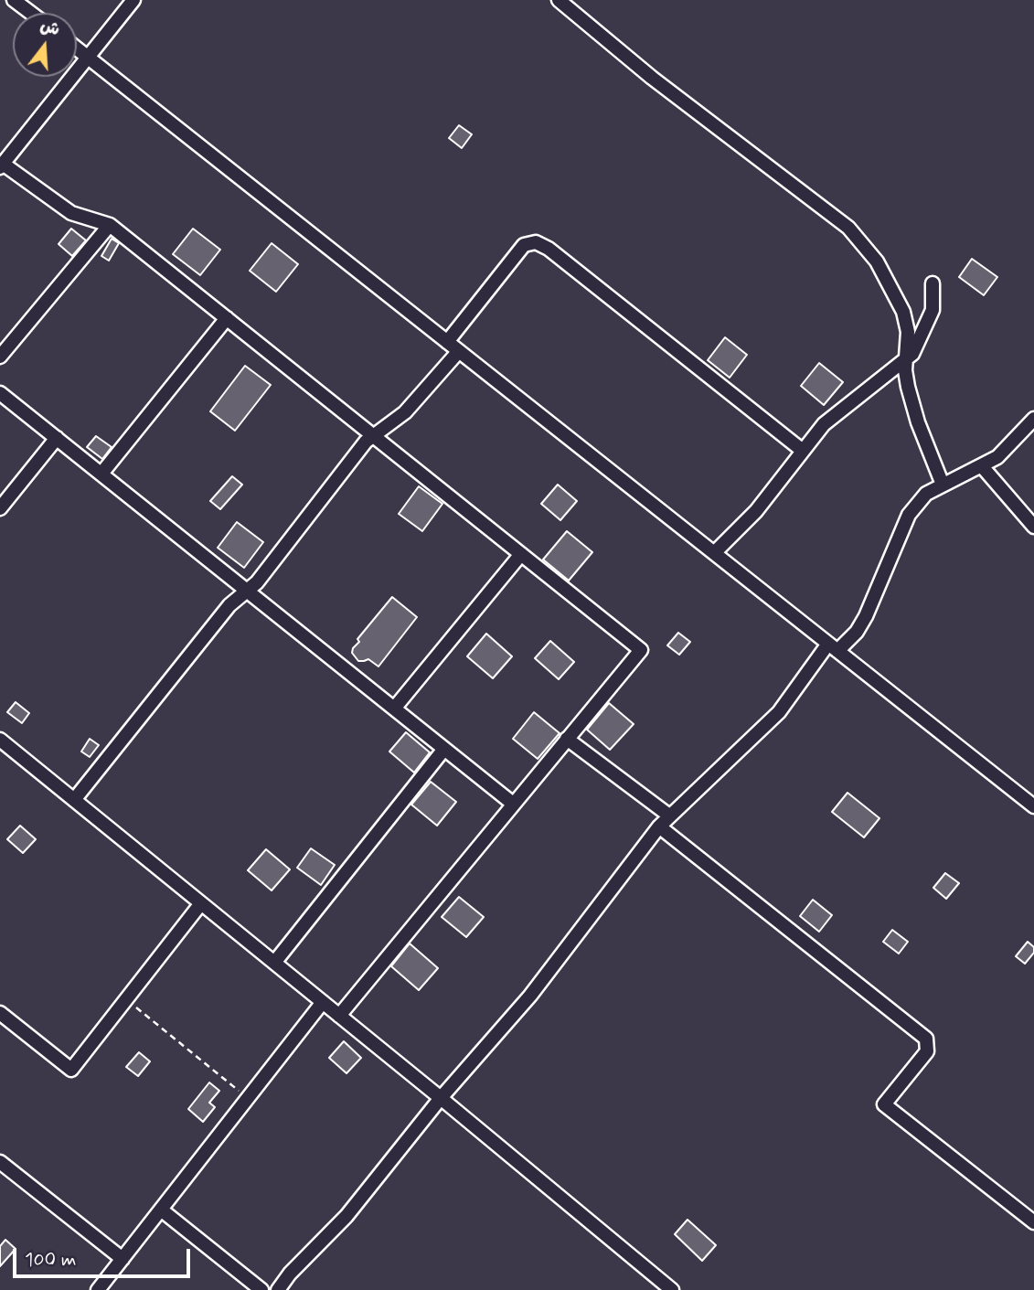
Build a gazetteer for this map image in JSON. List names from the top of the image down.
{
  "scale_bar": "100 m",
  "north": "top"
}
